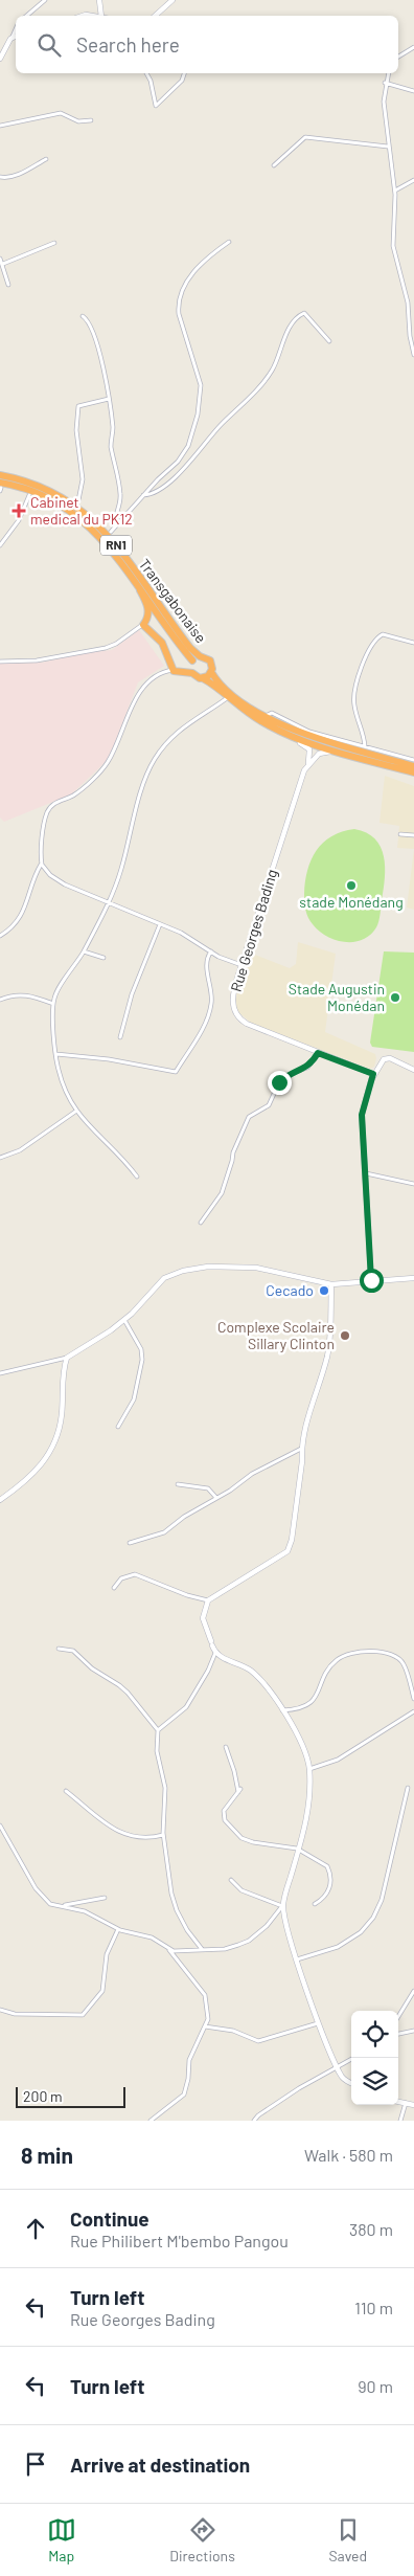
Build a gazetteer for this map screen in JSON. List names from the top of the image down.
{
  "streets": {
    "highway": ["RN1", "Transgabonaise"],
    "street": ["Rue Georges Bading"]
  },
  "crossings": [
    ["RN1", "Transgabonaise"]
  ],
  "places": {
    "health": ["Cabinet medical du PK12"],
    "other": [
      "stade Monédang",
      "Stade Augustin Monédan",
      "Cecado",
      "Complexe Scolaire Sillary Clinton"
    ]
  },
  "scale_bar": "200 m",
  "page": {
    "search": "Search here",
    "scale": "200 m",
    "heading": ["8 min", "Walk · 580 m"],
    "list": [
      ["Continue", "Rue Philibert M'bembo Pangou", "380 m"],
      ["Turn left", "Rue Georges Bading", "110 m"],
      ["Turn left", "90 m"],
      "Arrive at destination"
    ],
    "nav": ["Map", "Directions", "Saved"]
  }
}
